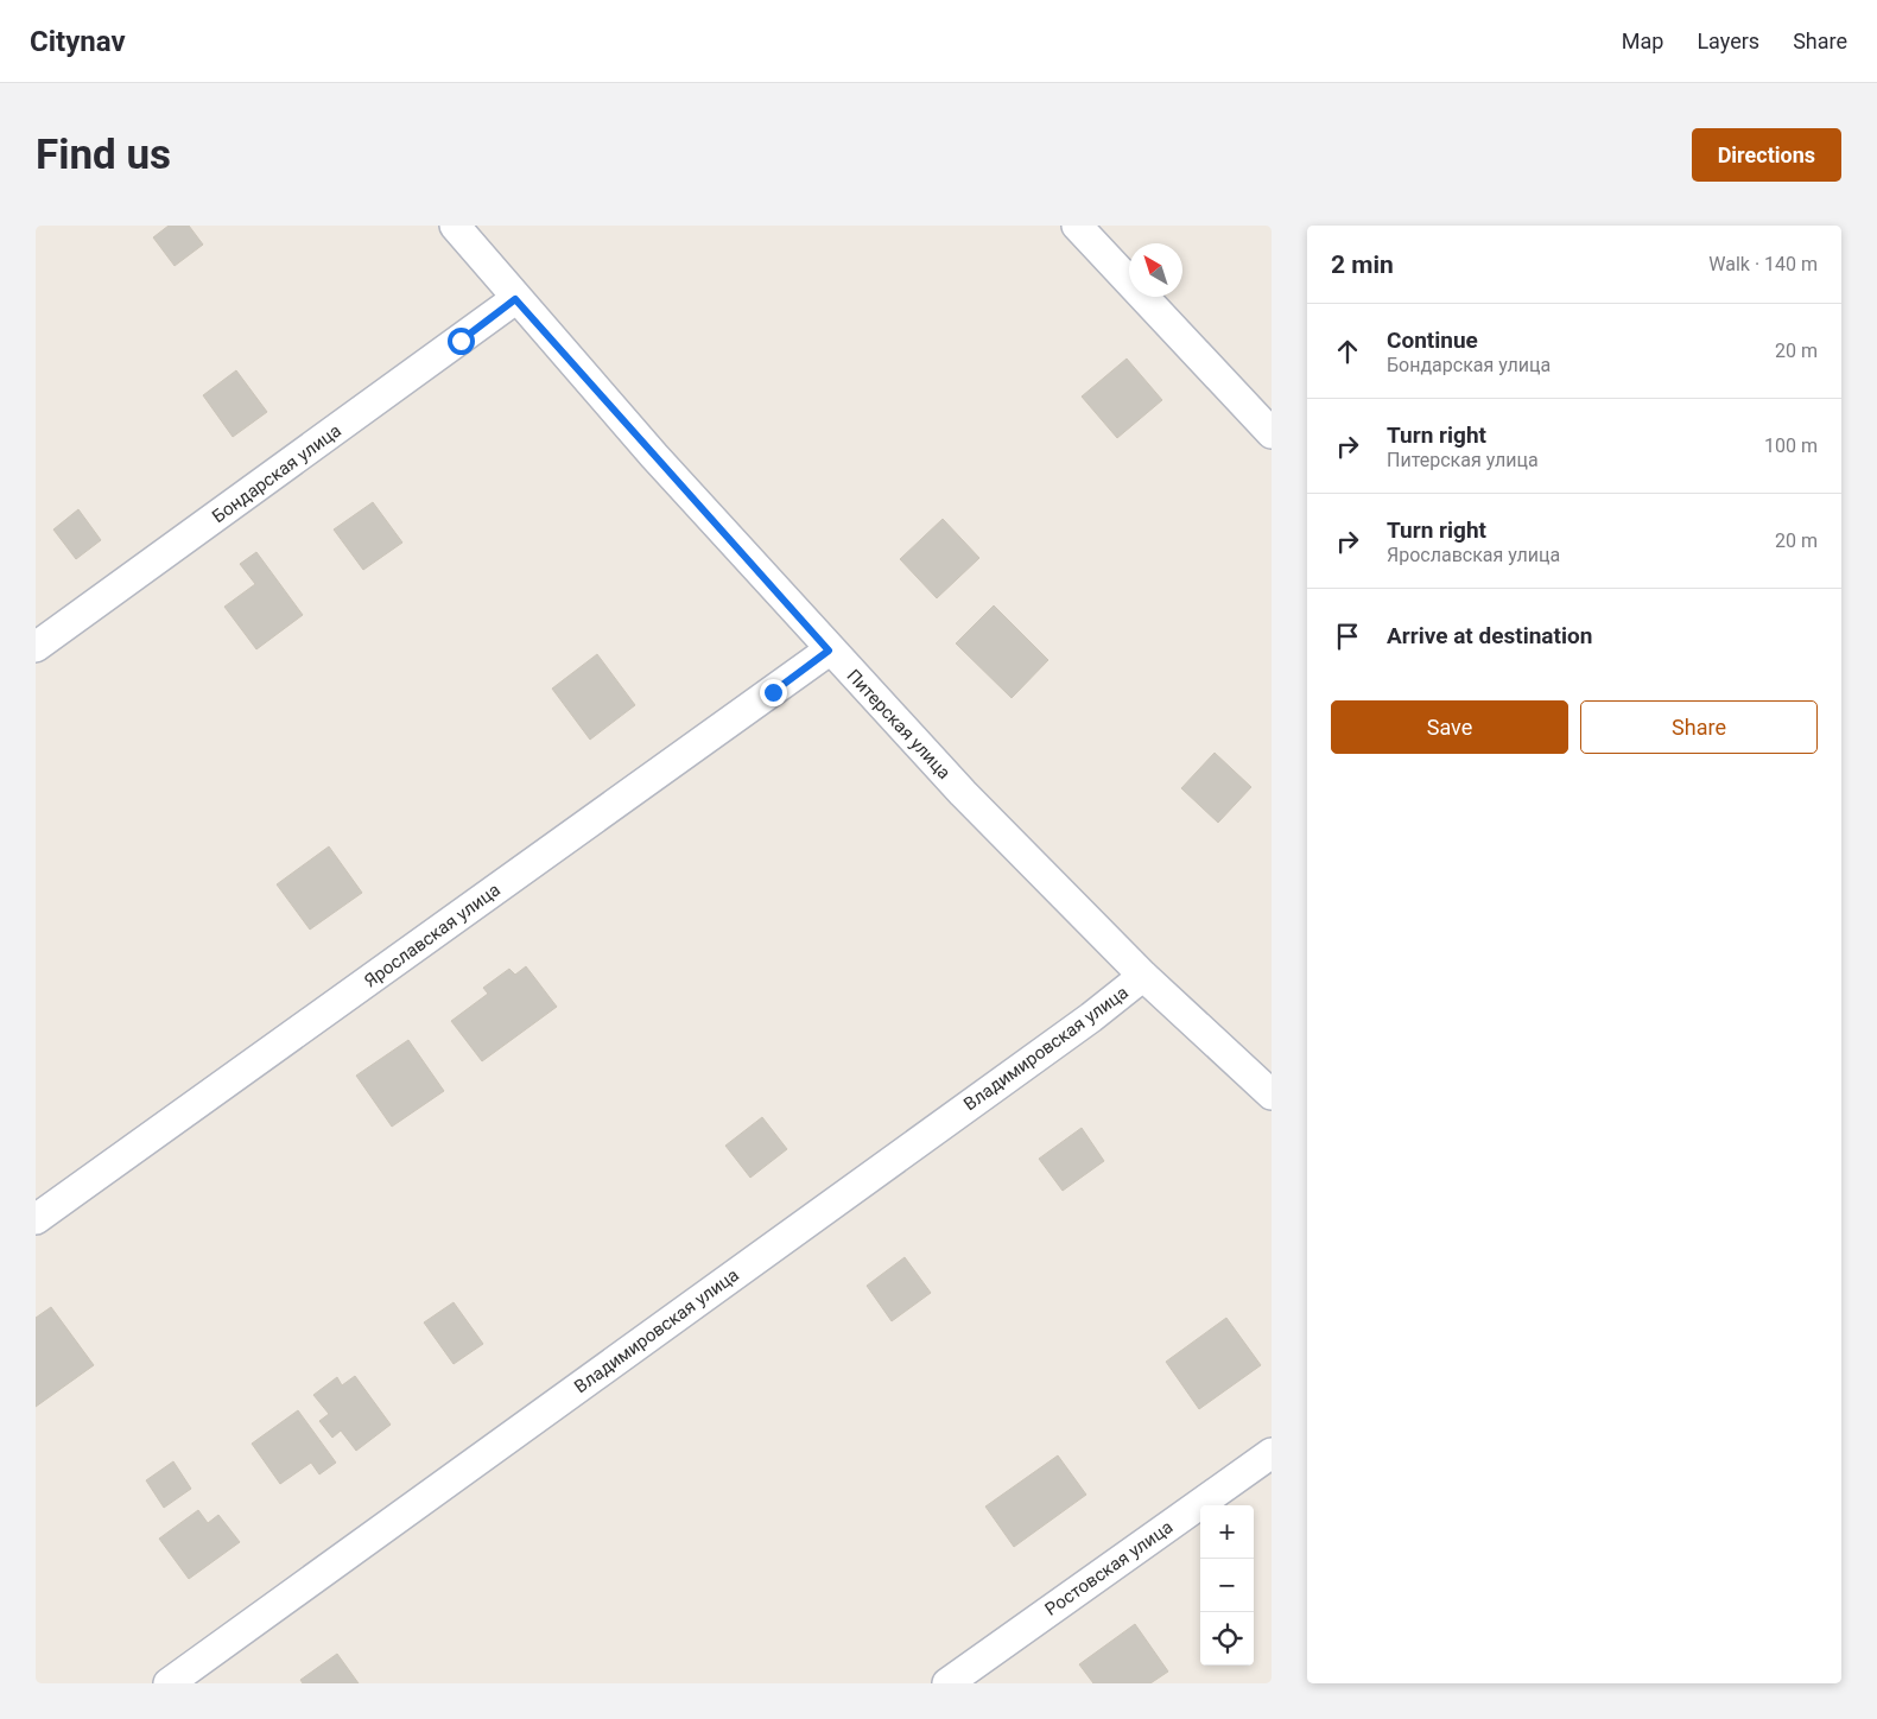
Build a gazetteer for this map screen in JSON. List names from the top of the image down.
{
  "streets": {
    "street": [
      "Бондарская улица",
      "Питерская улица",
      "Ярославская улица",
      "Владимировская улица",
      "Ростовская улица"
    ]
  },
  "crossings": [
    ["Бондарская улица", "Питерская улица"],
    ["Питерская улица", "Ярославская улица"],
    ["Питерская улица", "Владимировская улица"]
  ],
  "north": "top left",
  "page": {
    "header": "Citynav",
    "nav": ["Map", "Layers", "Share"],
    "buttons": [
      "Directions",
      ["Save", "Share"]
    ],
    "title": "Find us",
    "heading": ["2 min", "Walk · 140 m"],
    "list": [
      ["Continue", "Бондарская улица", "20 m"],
      ["Turn right", "Питерская улица", "100 m"],
      ["Turn right", "Ярославская улица", "20 m"],
      "Arrive at destination"
    ],
    "map_buttons": ["+", "−"]
  }
}
